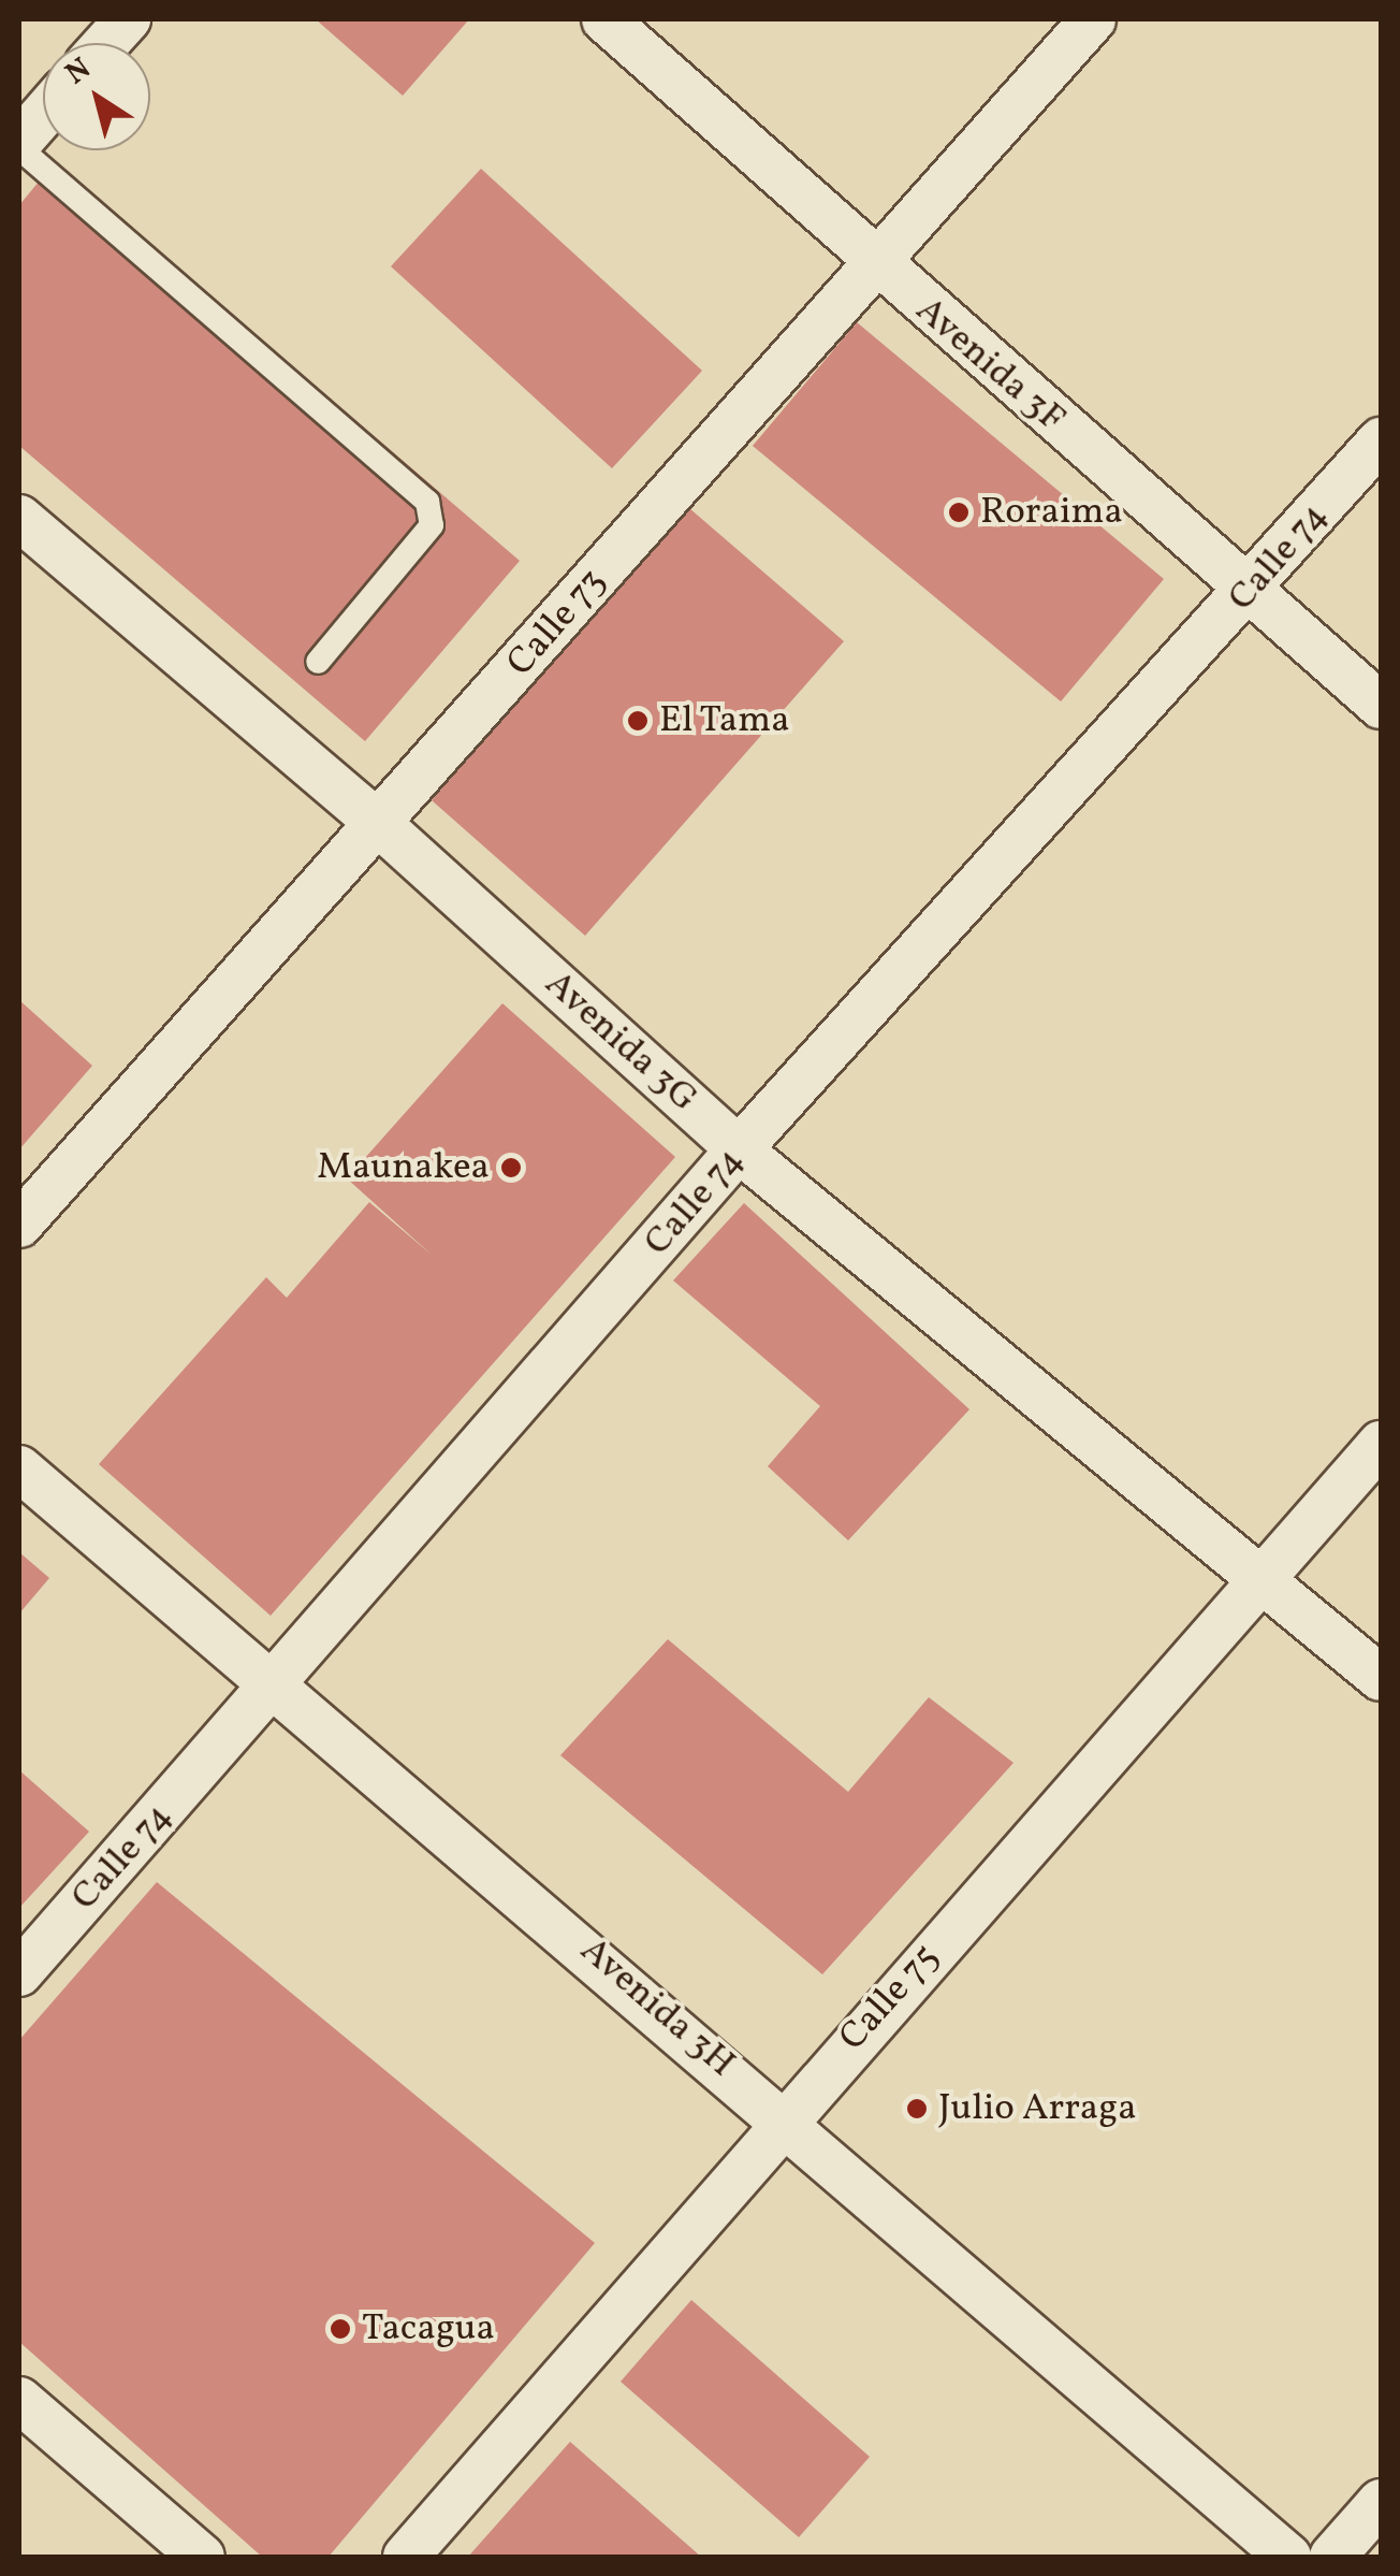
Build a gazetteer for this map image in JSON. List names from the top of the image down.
{
  "streets": {
    "street": [
      "Avenida 3F",
      "Calle 74",
      "Calle 73",
      "Avenida 3G",
      "Calle 75",
      "Avenida 3H"
    ]
  },
  "crossings": [
    ["Avenida 3F", "Calle 74"],
    ["Avenida 3F", "Calle 73"],
    ["Calle 74", "Avenida 3G"],
    ["Calle 74", "Avenida 3H"],
    ["Calle 73", "Avenida 3G"],
    ["Avenida 3G", "Calle 75"],
    ["Calle 75", "Avenida 3H"]
  ],
  "places": [
    "Roraima",
    "El Tama",
    "Maunakea",
    "Julio Arraga",
    "Tacagua"
  ],
  "north": "top left"
}
